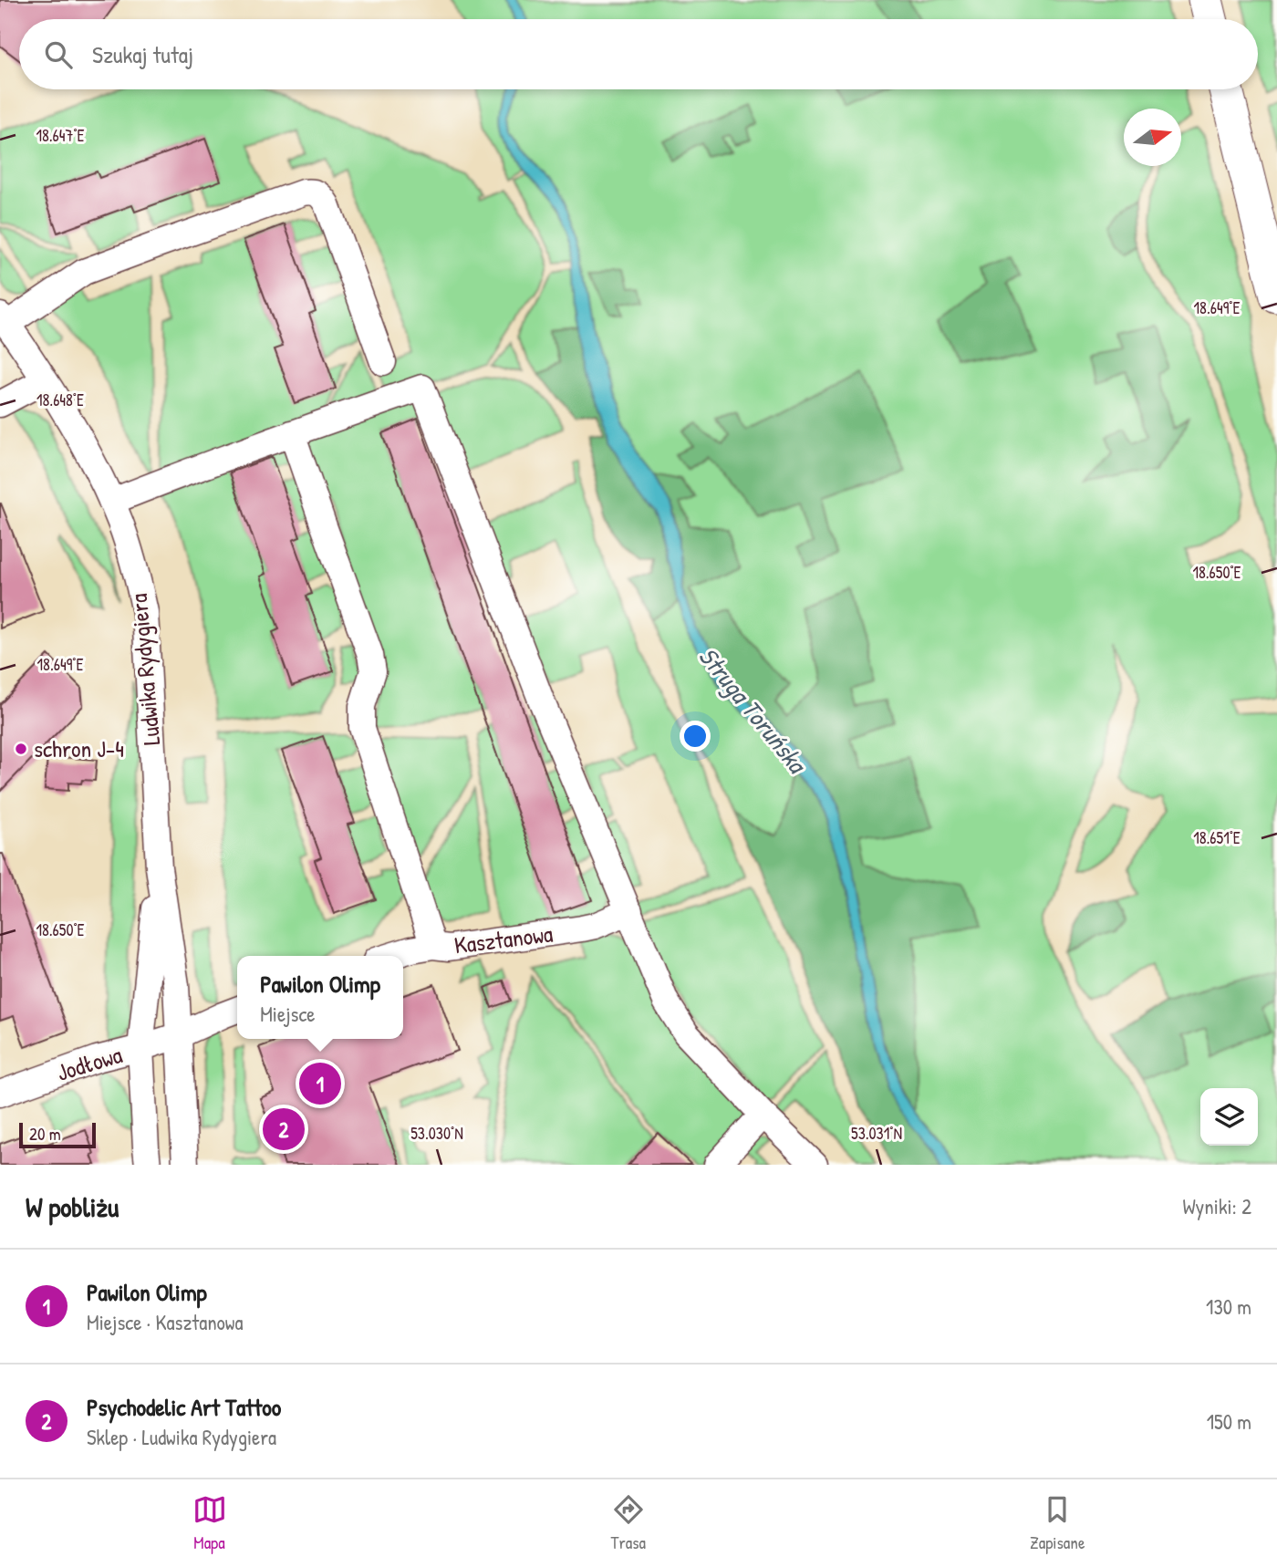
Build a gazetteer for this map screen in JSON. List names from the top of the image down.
{
  "streets": {
    "street": ["Ludwika Rydygiera", "Kasztanowa", "Jodłowa"]
  },
  "crossings": [
    ["Ludwika Rydygiera", "Jodłowa"]
  ],
  "water": ["Struga Toruńska"],
  "places": ["schron J-4"],
  "scale_bar": "20 m",
  "north": "right",
  "page": {
    "search": "Szukaj tutaj",
    "popup": ["Pawilon Olimp", "Miejsce"],
    "pins": ["1", "2"],
    "scale": "20 m",
    "heading": ["W pobliżu", "Wyniki: 2"],
    "list": [
      {
        "mark": "1",
        "name": "Pawilon Olimp",
        "note": "Miejsce · Kasztanowa",
        "value": "130 m"
      },
      {
        "mark": "2",
        "name": "Psychodelic Art Tattoo",
        "note": "Sklep · Ludwika Rydygiera",
        "value": "150 m"
      }
    ],
    "nav": ["Mapa", "Trasa", "Zapisane"]
  },
  "coordinates": [
    "18.647°E",
    "18.649°E",
    "18.648°E",
    "18.650°E",
    "18.651°E",
    "53.030°N",
    "53.031°N"
  ]
}
